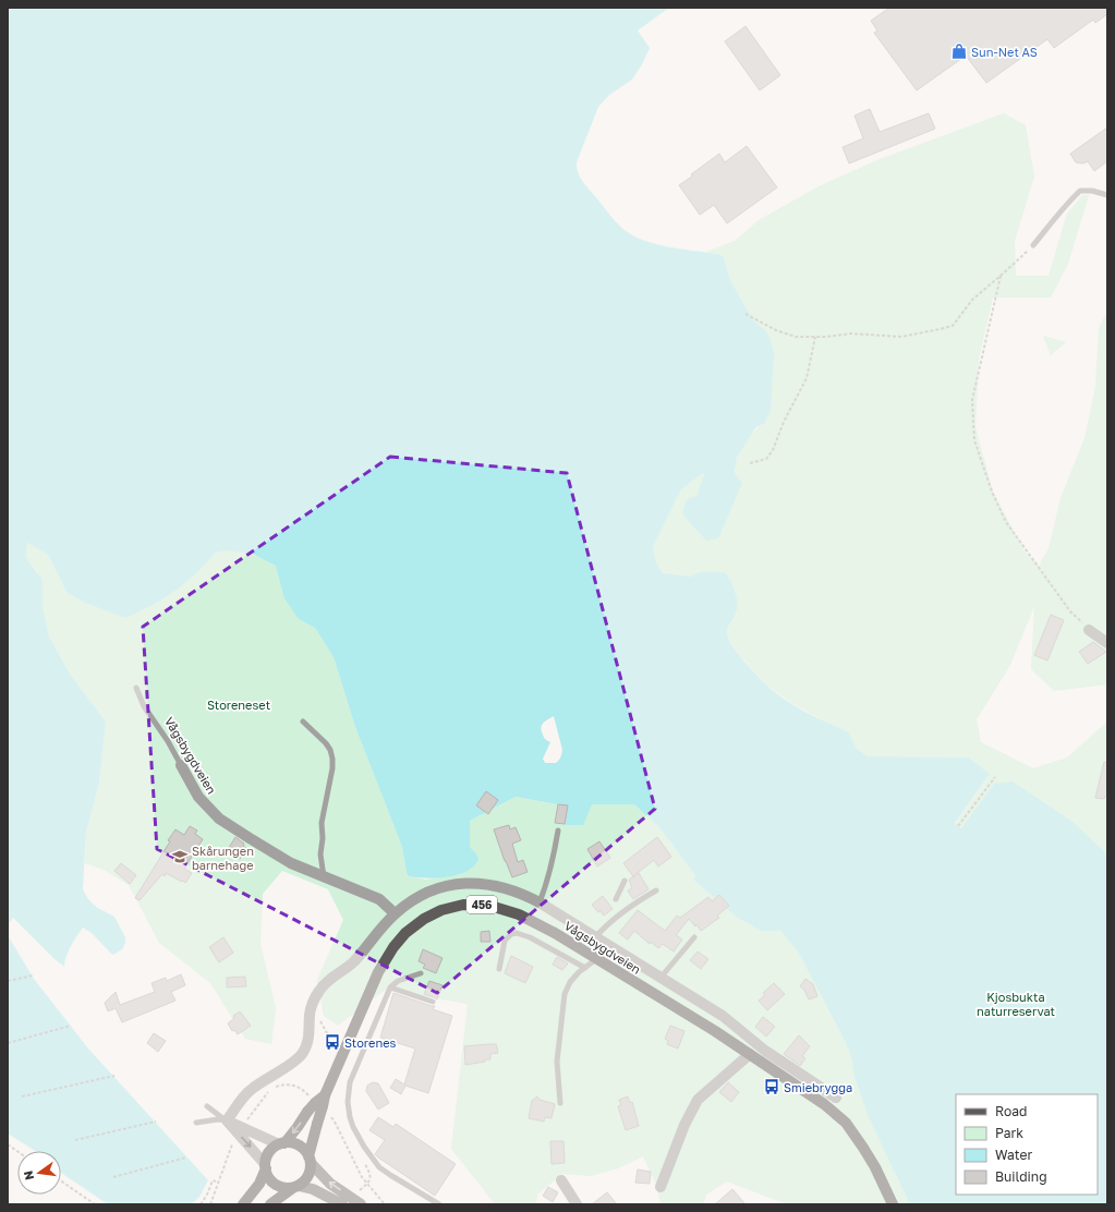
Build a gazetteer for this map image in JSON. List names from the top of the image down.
{
  "streets": {
    "main road": ["Vågsbygdveien", "456"]
  },
  "crossings": [
    ["Vågsbygdveien", "456"]
  ],
  "parks": ["Storeneset", "Kjosbukta naturreservat"],
  "places": {
    "shop": ["Sun-Net AS"],
    "school or university": ["Skårungen barnehage"],
    "bus stop": ["Storenes", "Smiebrygga"]
  },
  "legend": [
    "Road",
    "Park",
    "Water",
    "Building"
  ],
  "north": "left"
}
